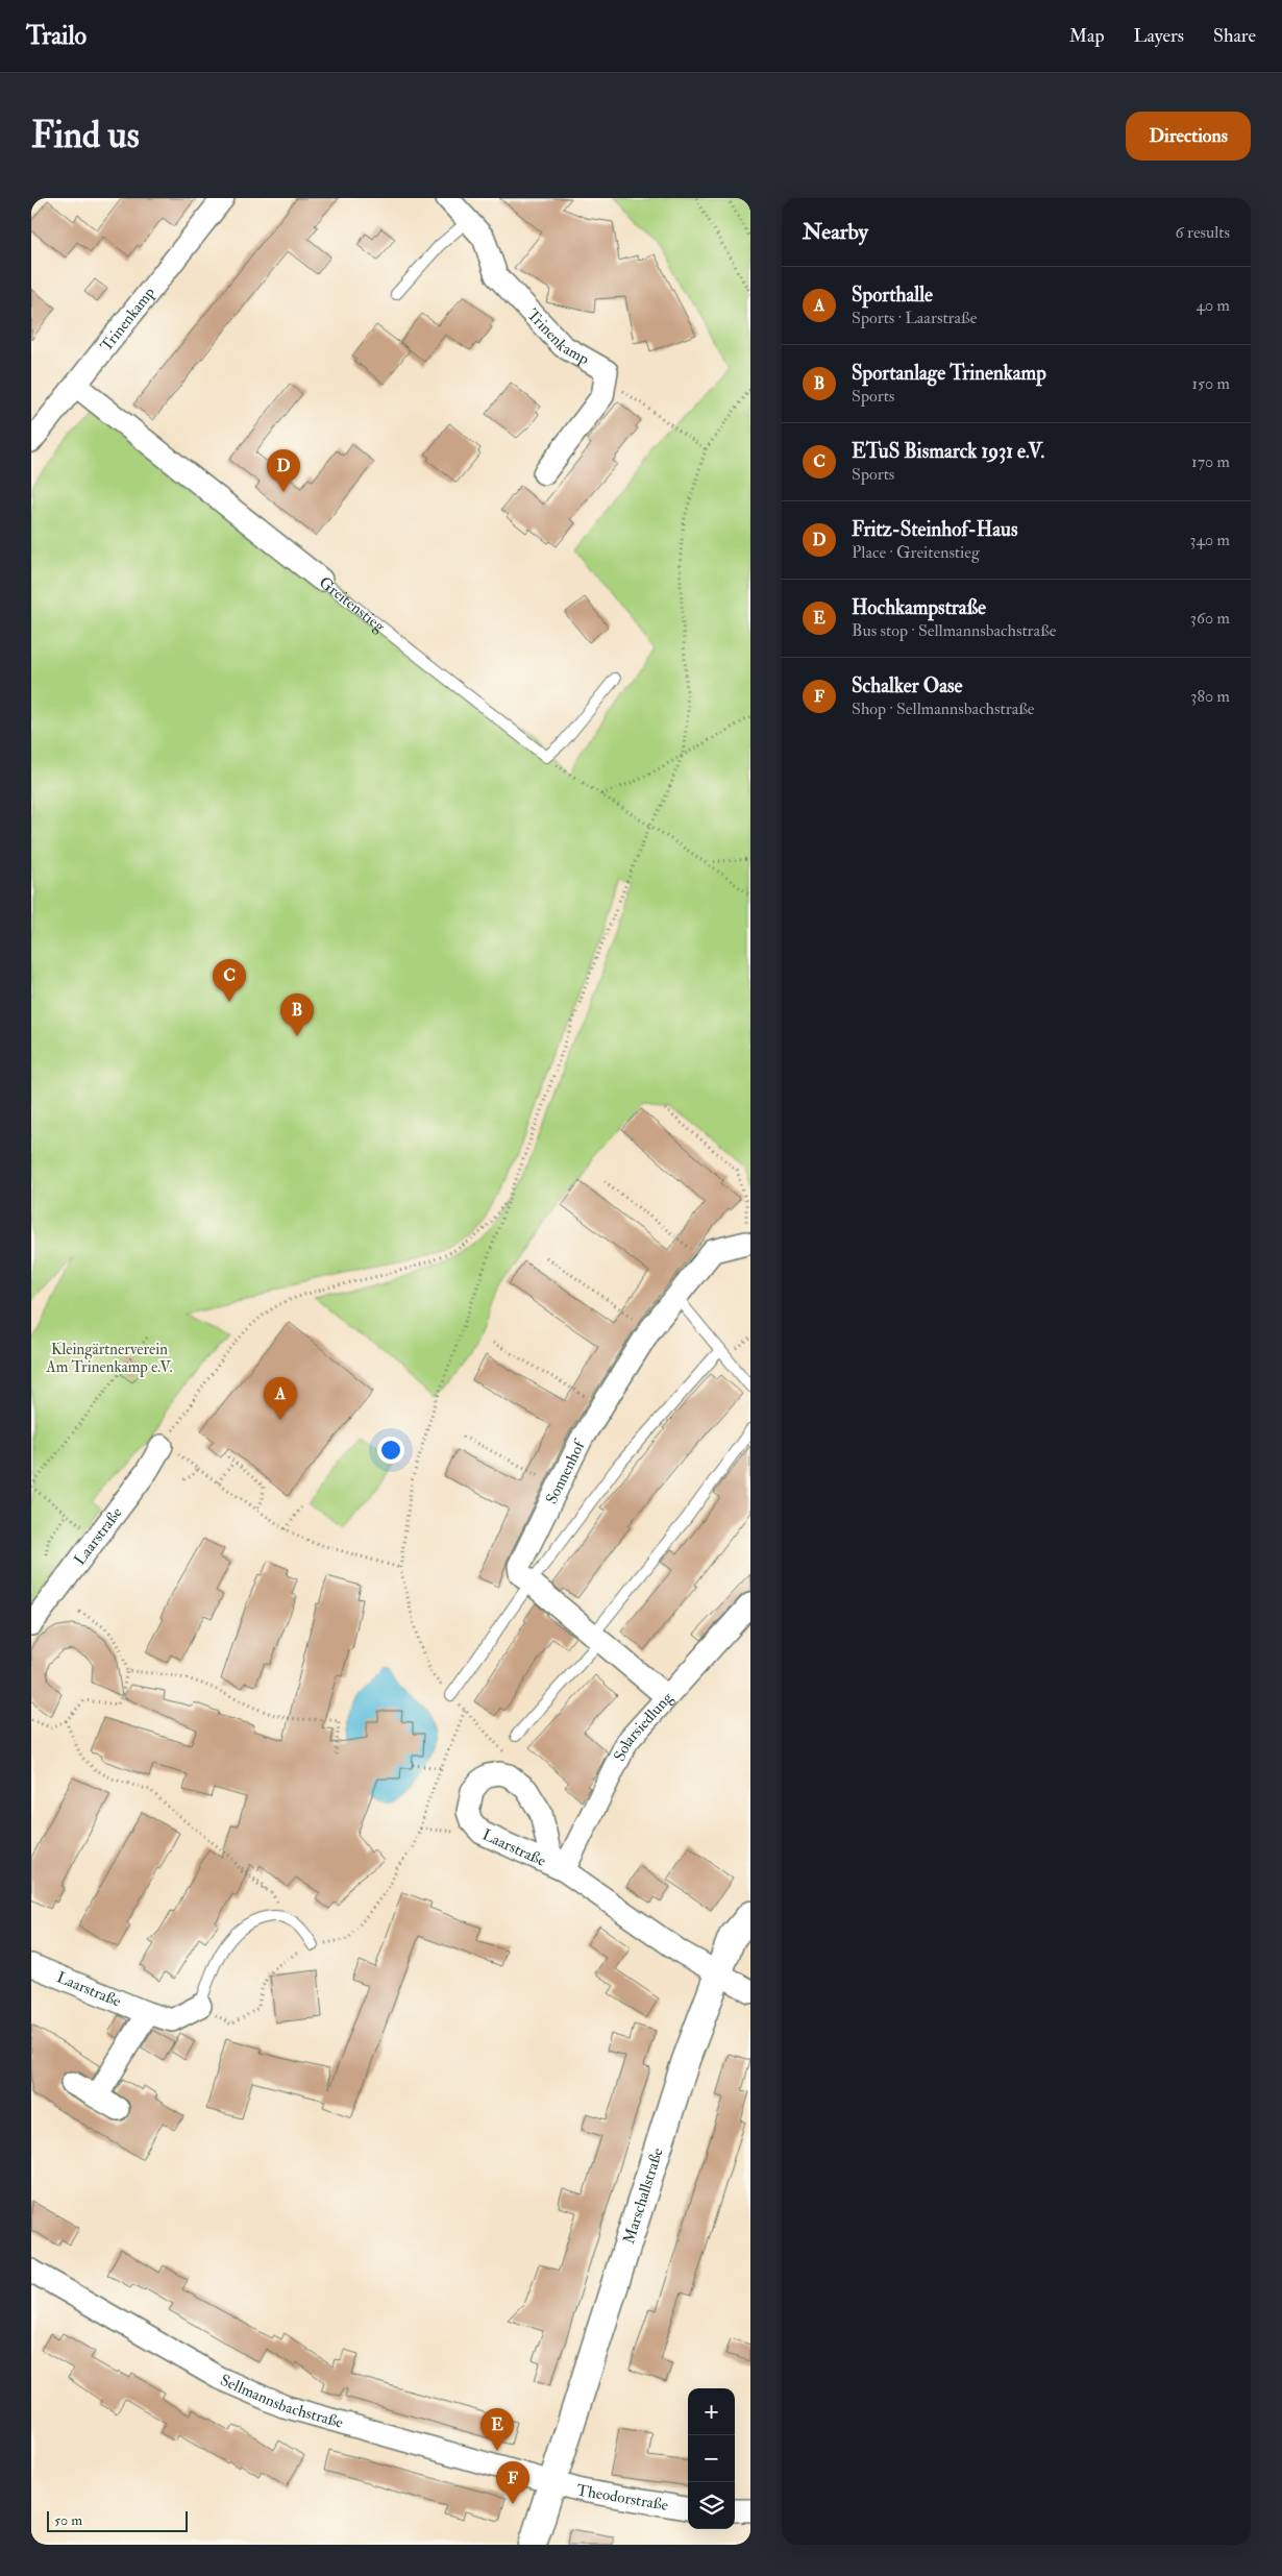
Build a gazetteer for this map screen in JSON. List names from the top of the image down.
{
  "streets": {
    "street": [
      "Trinenkamp",
      "Greitenstieg",
      "Sonnenhof",
      "Laarstraße",
      "Solarsiedlung",
      "Marschallstraße",
      "Sellmannsbachstraße",
      "Theodorstraße"
    ]
  },
  "crossings": [
    ["Trinenkamp", "Greitenstieg"],
    ["Sonnenhof", "Solarsiedlung"],
    ["Laarstraße", "Solarsiedlung"],
    ["Laarstraße", "Marschallstraße"],
    ["Marschallstraße", "Sellmannsbachstraße"],
    ["Marschallstraße", "Theodorstraße"],
    ["Sellmannsbachstraße", "Theodorstraße"]
  ],
  "parks": ["Kleingärtnerverein Am Trinenkamp e.V."],
  "scale_bar": "50 m",
  "page": {
    "header": "Trailo",
    "nav": ["Map", "Layers", "Share"],
    "buttons": "Directions",
    "title": "Find us",
    "heading": ["Nearby", "6 results"],
    "list": [
      {
        "mark": "A",
        "name": "Sporthalle",
        "note": "Sports · Laarstraße",
        "value": "40 m"
      },
      {
        "mark": "B",
        "name": "Sportanlage Trinenkamp",
        "note": "Sports",
        "value": "150 m"
      },
      {
        "mark": "C",
        "name": "ETuS Bismarck 1931 e.V.",
        "note": "Sports",
        "value": "170 m"
      },
      {
        "mark": "D",
        "name": "Fritz-Steinhof-Haus",
        "note": "Place · Greitenstieg",
        "value": "340 m"
      },
      {
        "mark": "E",
        "name": "Hochkampstraße",
        "note": "Bus stop · Sellmannsbachstraße",
        "value": "360 m"
      },
      {
        "mark": "F",
        "name": "Schalker Oase",
        "note": "Shop · Sellmannsbachstraße",
        "value": "380 m"
      }
    ],
    "pins": [
      "D",
      "C",
      "B",
      "A",
      "E",
      "F"
    ],
    "map_buttons": ["+", "−"],
    "scale": "50 m"
  }
}
